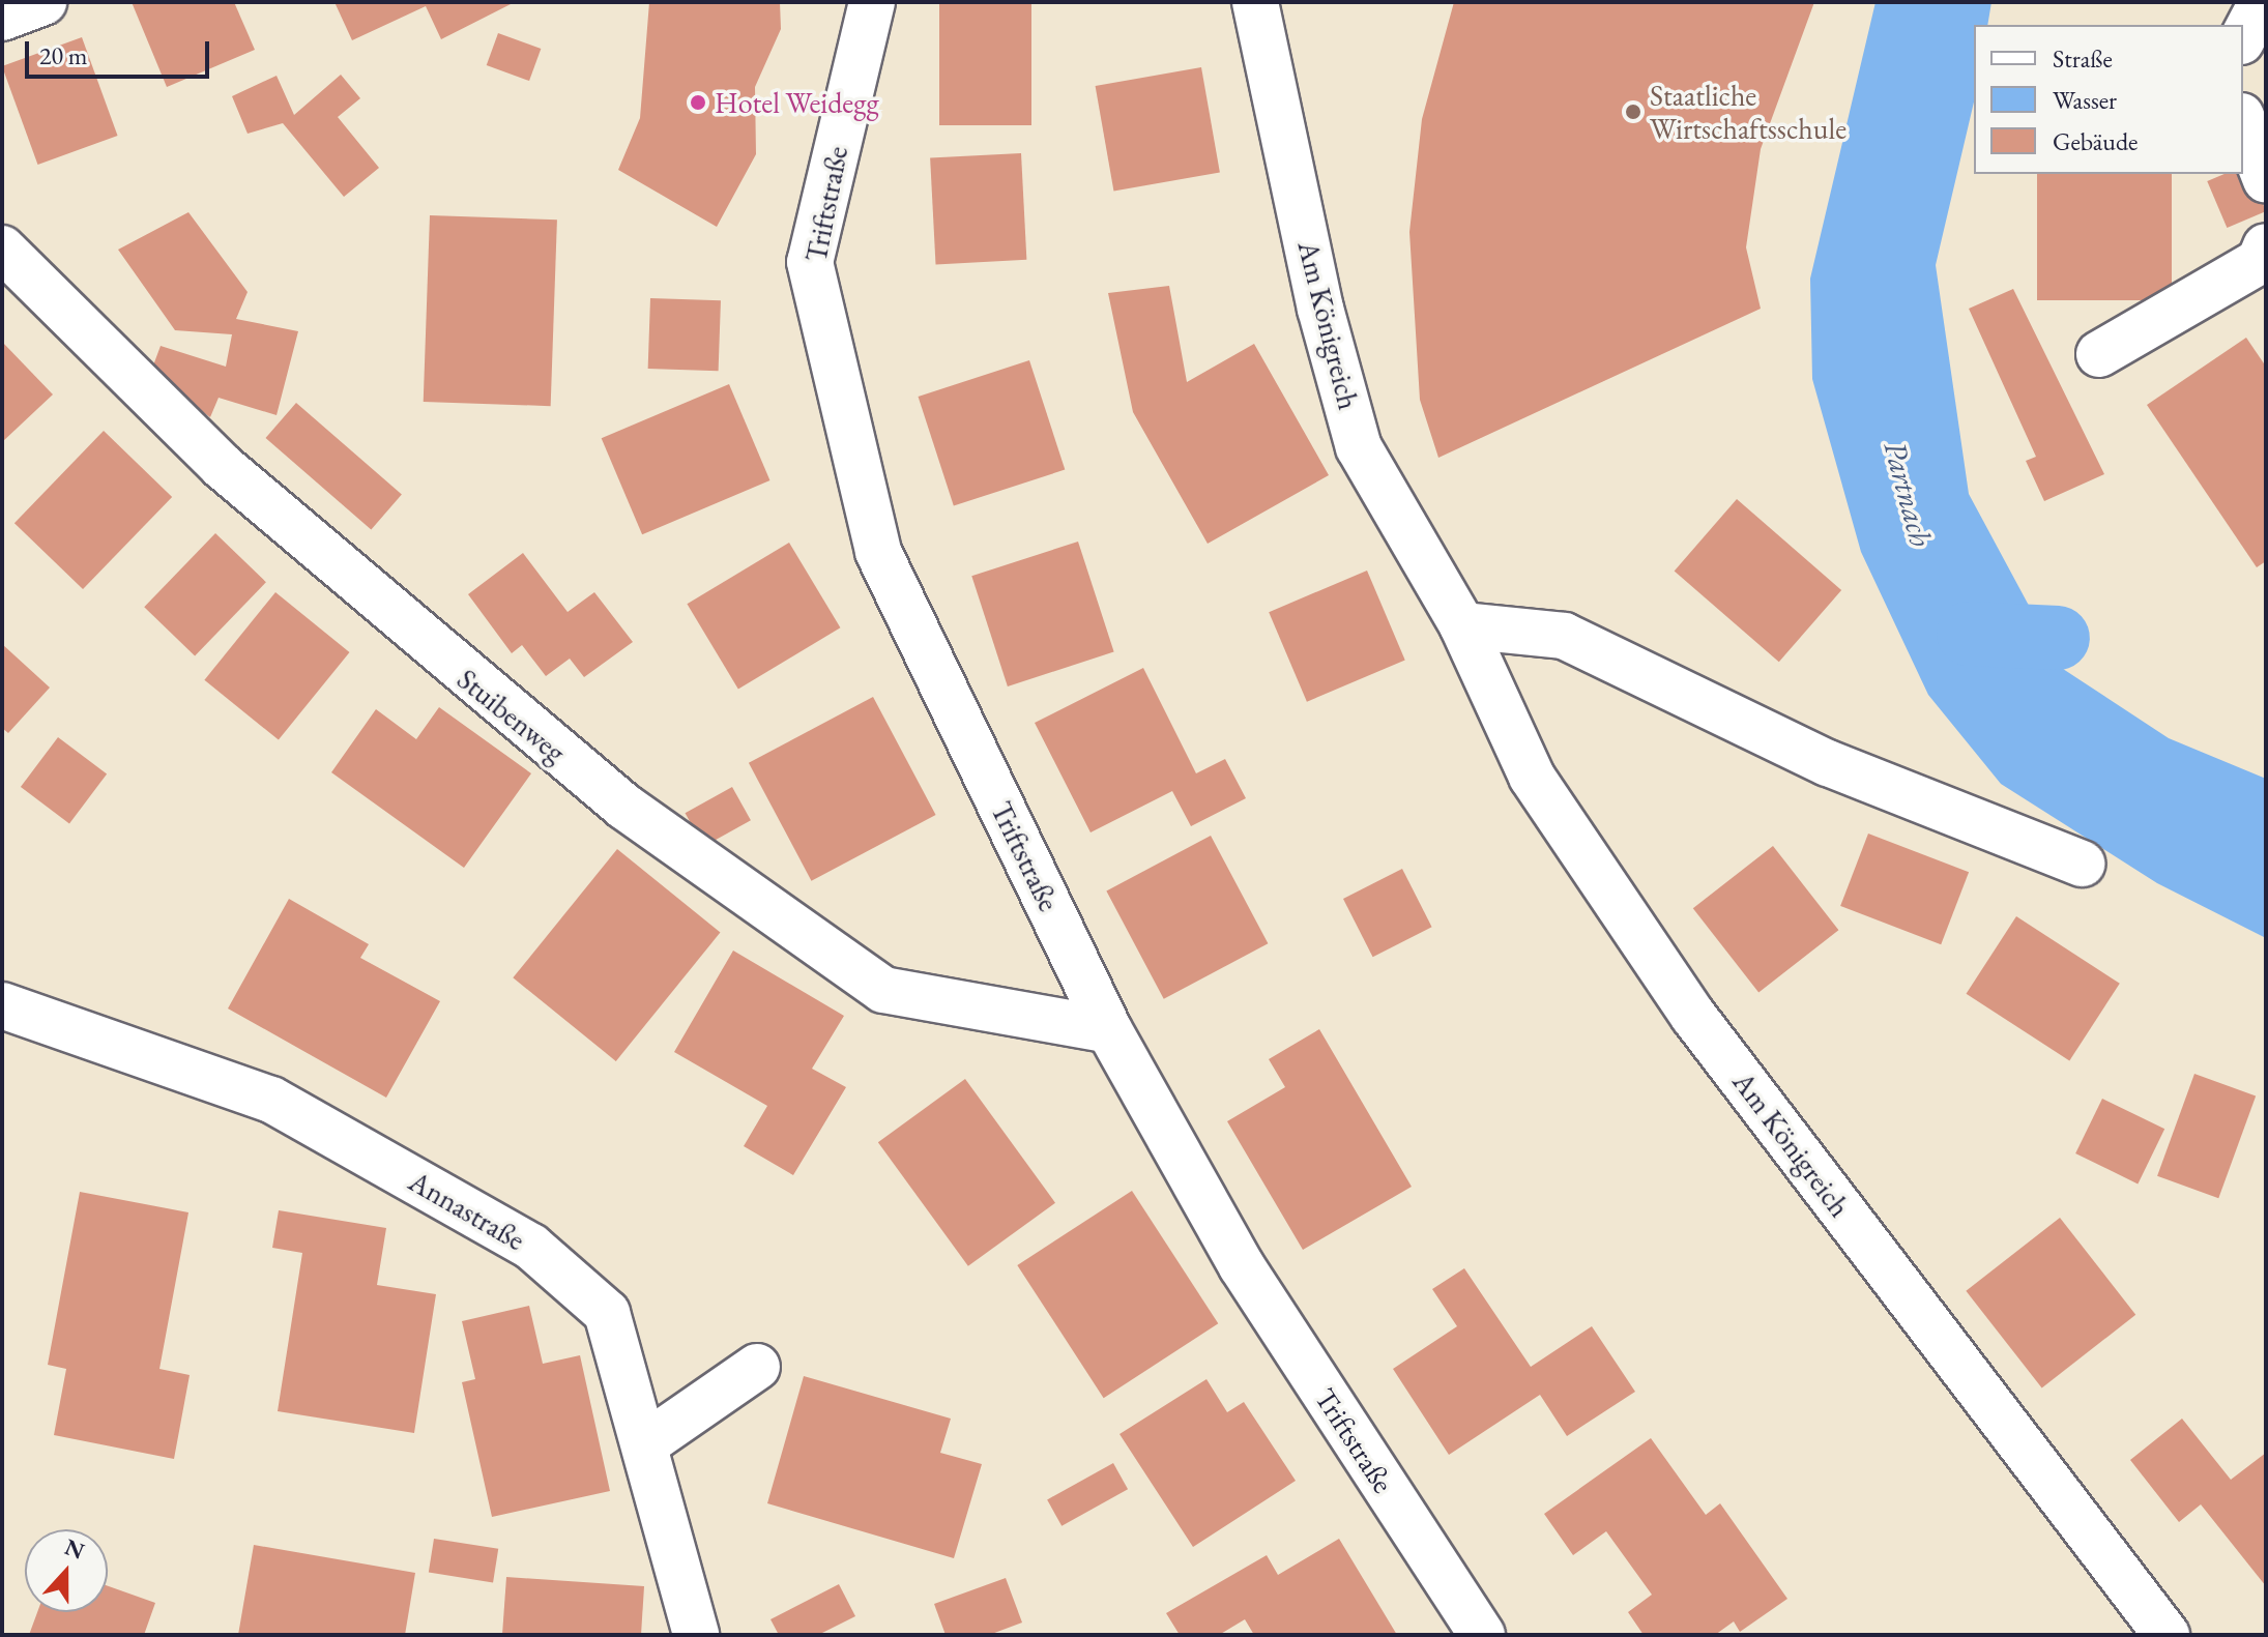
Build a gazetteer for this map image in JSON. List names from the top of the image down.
{
  "streets": {
    "street": [
      "Triftstraße",
      "Am Königreich",
      "Stuibenweg",
      "Annastraße"
    ]
  },
  "crossings": [
    ["Triftstraße", "Stuibenweg"]
  ],
  "water": ["Partnach"],
  "places": ["Hotel Weidegg", "Staatliche Wirtschaftsschule"],
  "legend": ["Straße", "Wasser", "Gebäude"],
  "scale_bar": "20 m",
  "north": "top"
}
